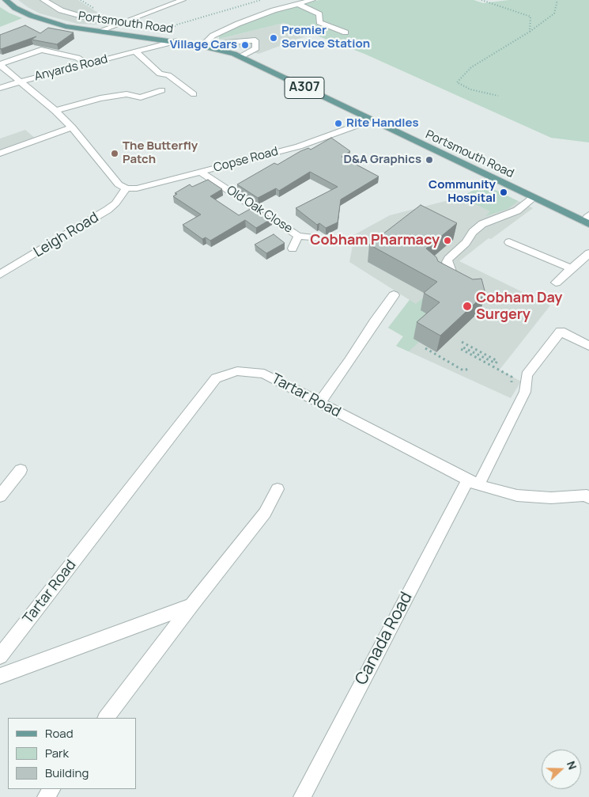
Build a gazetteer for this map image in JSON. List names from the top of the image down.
{
  "streets": {
    "main road": ["Portsmouth Road", "A307"],
    "street": [
      "Anyards Road",
      "Copse Road",
      "Old Oak Close",
      "Leigh Road",
      "Tartar Road",
      "Canada Road"
    ]
  },
  "crossings": [
    ["Portsmouth Road", "Anyards Road"],
    ["Portsmouth Road", "Copse Road"],
    ["Copse Road", "Old Oak Close"],
    ["Copse Road", "Leigh Road"],
    ["Tartar Road", "Canada Road"]
  ],
  "places": [
    "Premier Service Station",
    "Village Cars",
    "Rite Handles",
    "The Butterfly Patch",
    "D&A Graphics",
    "Community Hospital",
    "Cobham Pharmacy",
    "Cobham Day Surgery"
  ],
  "legend": ["Road", "Park", "Building"],
  "north": "right"
}
